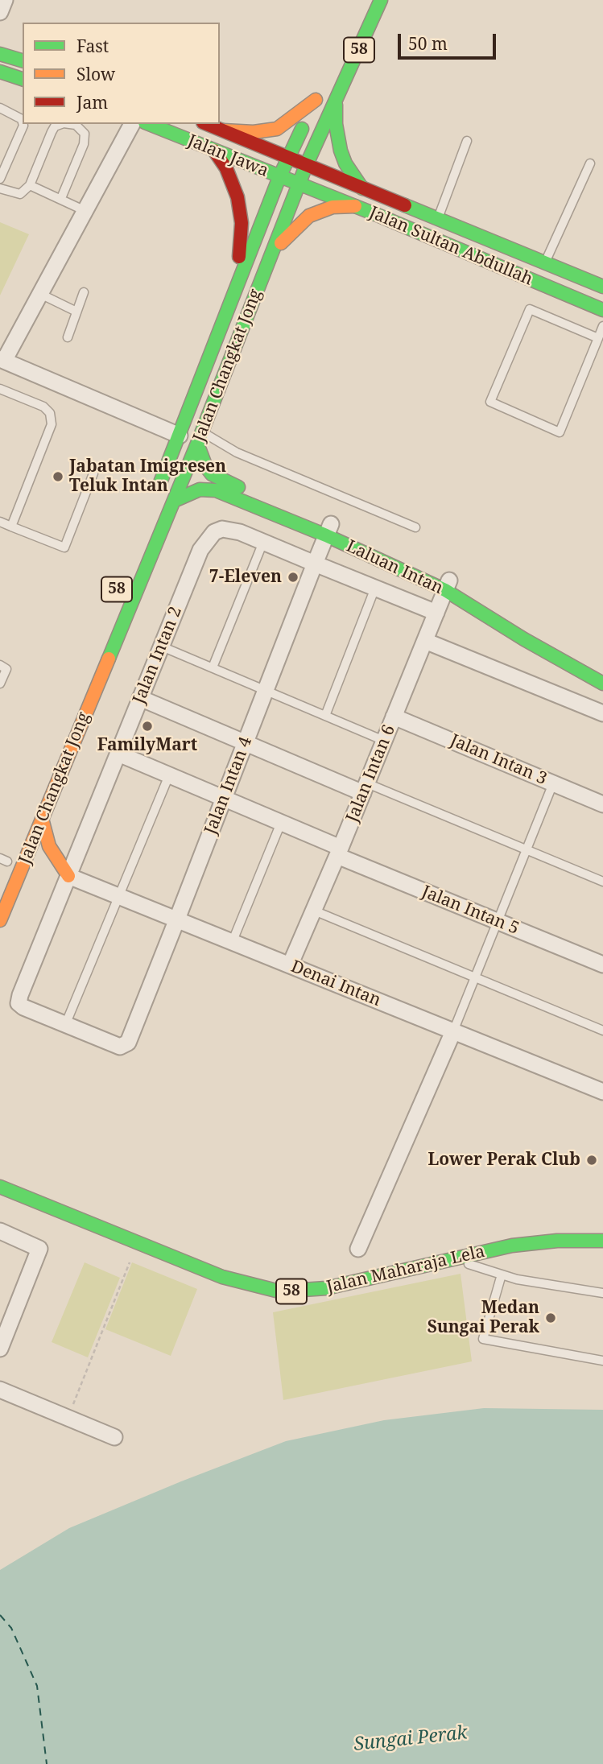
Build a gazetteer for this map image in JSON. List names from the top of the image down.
{
  "streets": {
    "main road": [
      "58",
      "Jalan Jawa",
      "Jalan Sultan Abdullah",
      "Jalan Changkat Jong",
      "Laluan Intan",
      "Jalan Maharaja Lela"
    ],
    "street": [
      "Jalan Intan 2",
      "Jalan Intan 3",
      "Jalan Intan 6",
      "Jalan Intan 4",
      "Jalan Intan 5",
      "Denai Intan"
    ]
  },
  "crossings": [
    ["Jalan Jawa", "Jalan Sultan Abdullah"],
    ["Jalan Jawa", "Jalan Changkat Jong"],
    ["Jalan Sultan Abdullah", "Jalan Changkat Jong"],
    ["Jalan Changkat Jong", "Laluan Intan"],
    ["Laluan Intan", "Jalan Intan 6"],
    ["Laluan Intan", "Jalan Intan 4"],
    ["Jalan Intan 2", "Jalan Intan 6"],
    ["Jalan Intan 2", "Jalan Intan 4"],
    ["Jalan Intan 2", "Jalan Intan 5"],
    ["Jalan Intan 2", "Denai Intan"],
    ["Jalan Intan 3", "Jalan Intan 6"],
    ["Jalan Intan 6", "Jalan Intan 5"],
    ["Jalan Intan 6", "Denai Intan"],
    ["Jalan Intan 4", "Jalan Intan 5"],
    ["Jalan Intan 4", "Denai Intan"]
  ],
  "water": ["Sungai Perak"],
  "places": [
    "Jabatan Imigresen Teluk Intan",
    "7-Eleven",
    "FamilyMart",
    "Lower Perak Club",
    "Medan Sungai Perak"
  ],
  "legend": ["Fast", "Slow", "Jam"],
  "scale_bar": "50 m"
}
